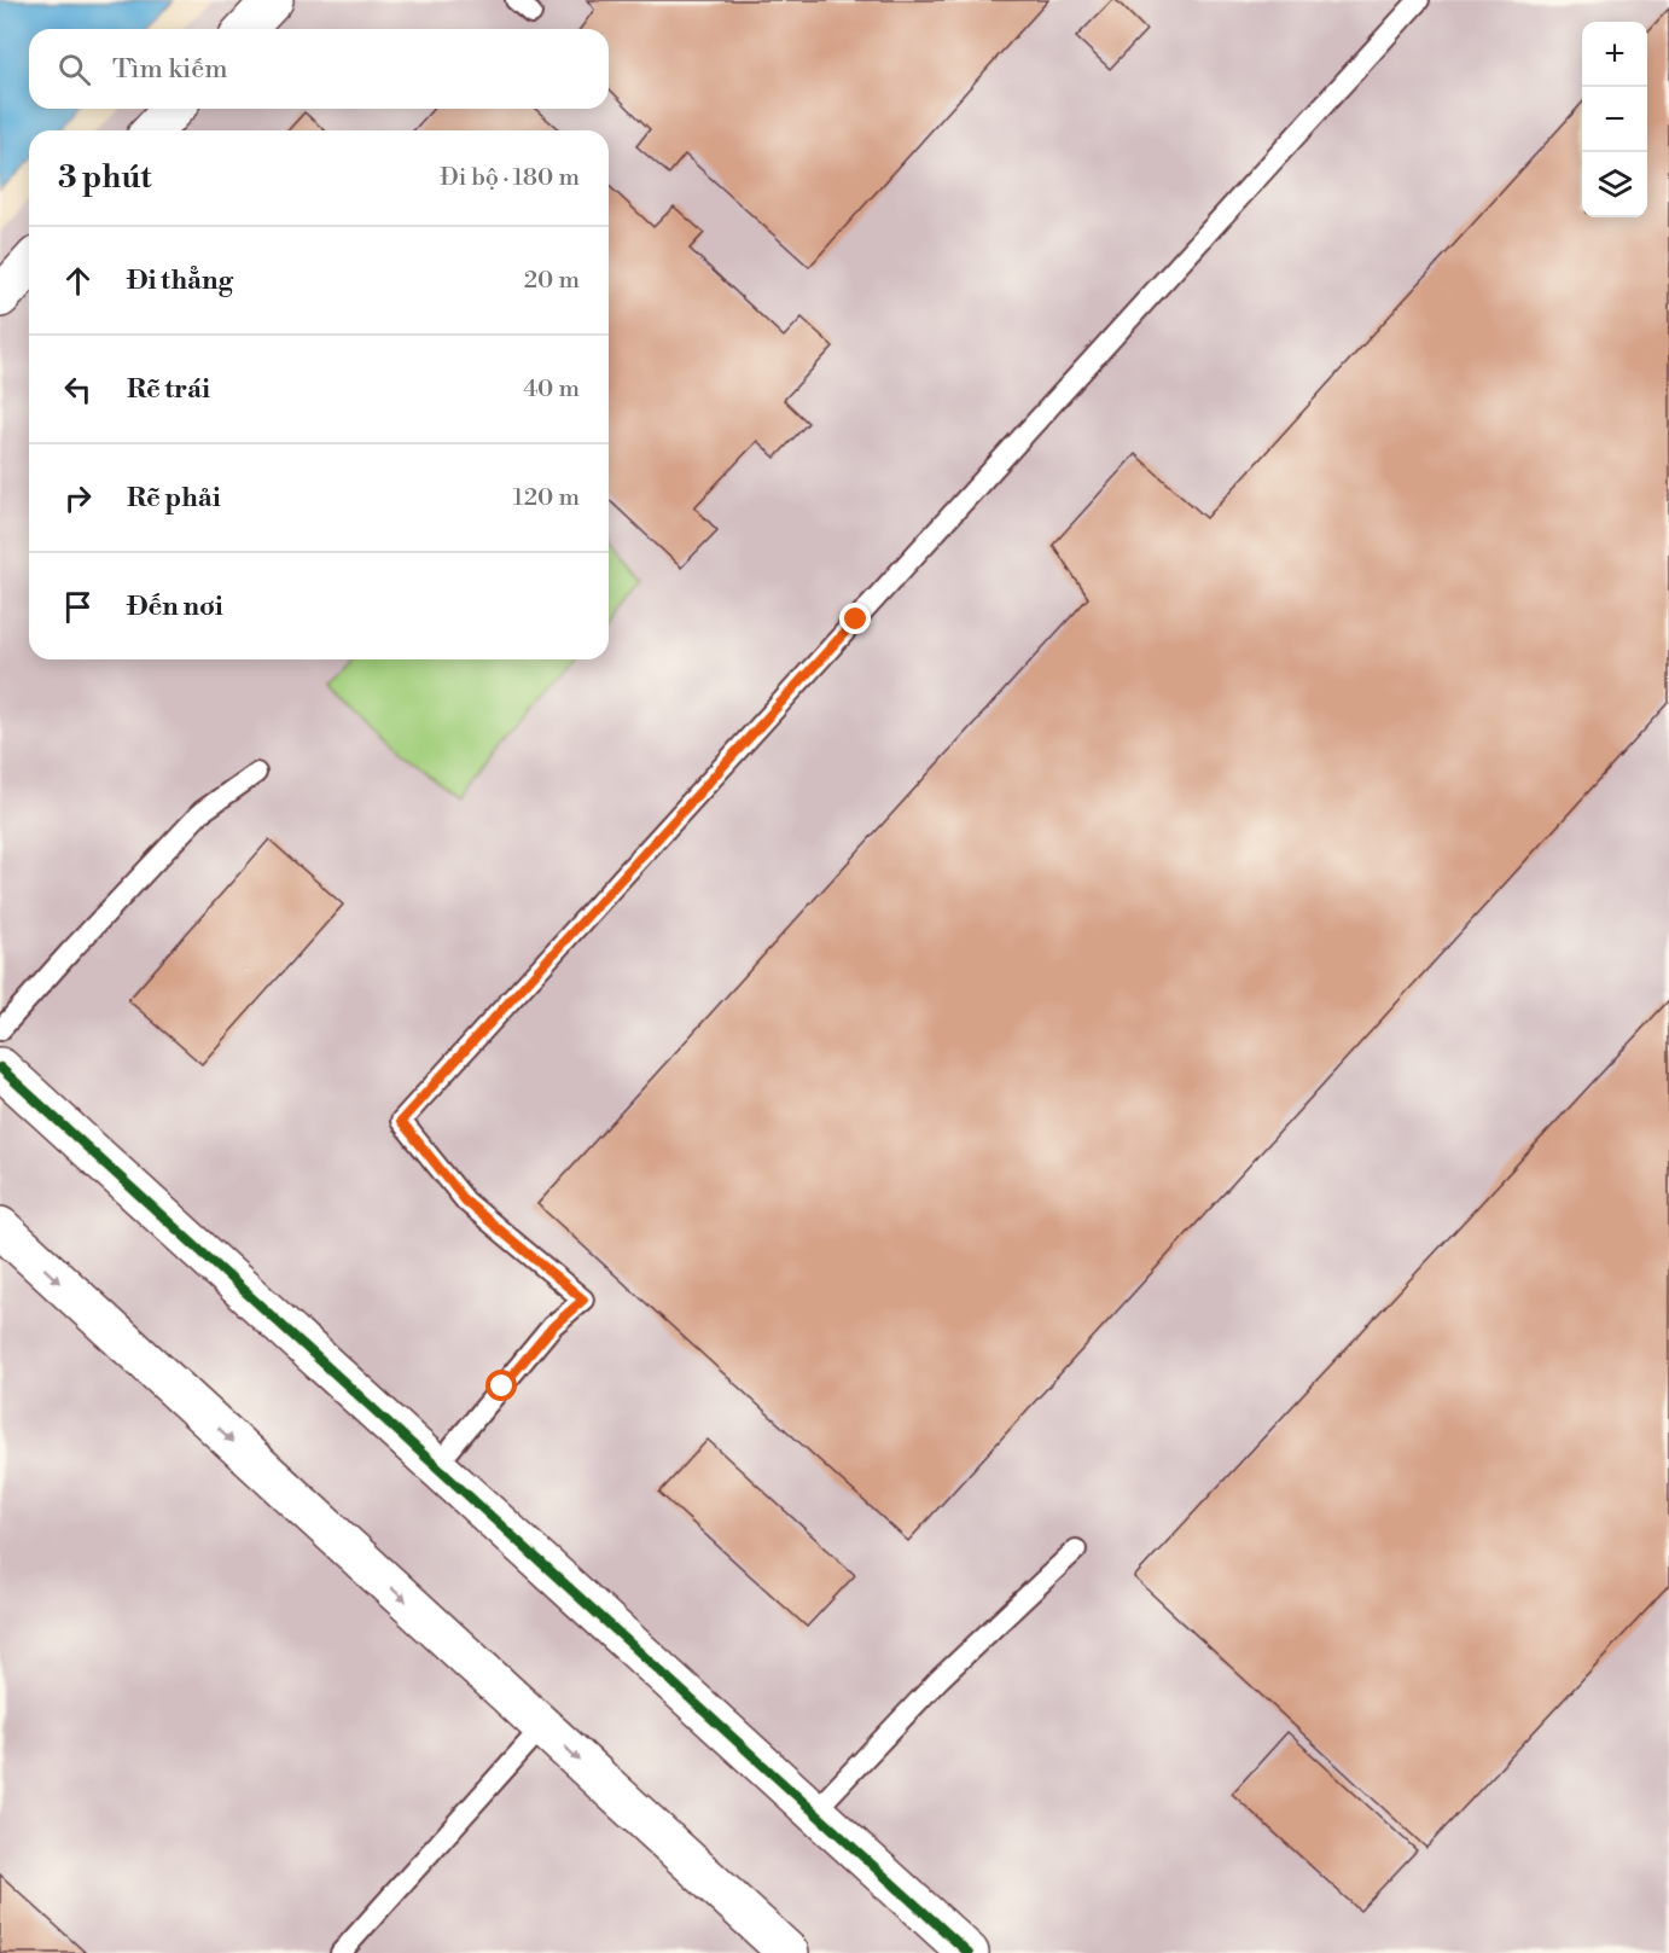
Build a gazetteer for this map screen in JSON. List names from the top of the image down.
{
  "page": {
    "map_buttons": ["+", "−"],
    "search": "Tìm kiếm",
    "heading": ["3 phút", "Đi bộ · 180 m"],
    "list": [
      ["Đi thẳng", "20 m"],
      ["Rẽ trái", "40 m"],
      ["Rẽ phải", "120 m"],
      "Đến nơi"
    ]
  }
}
